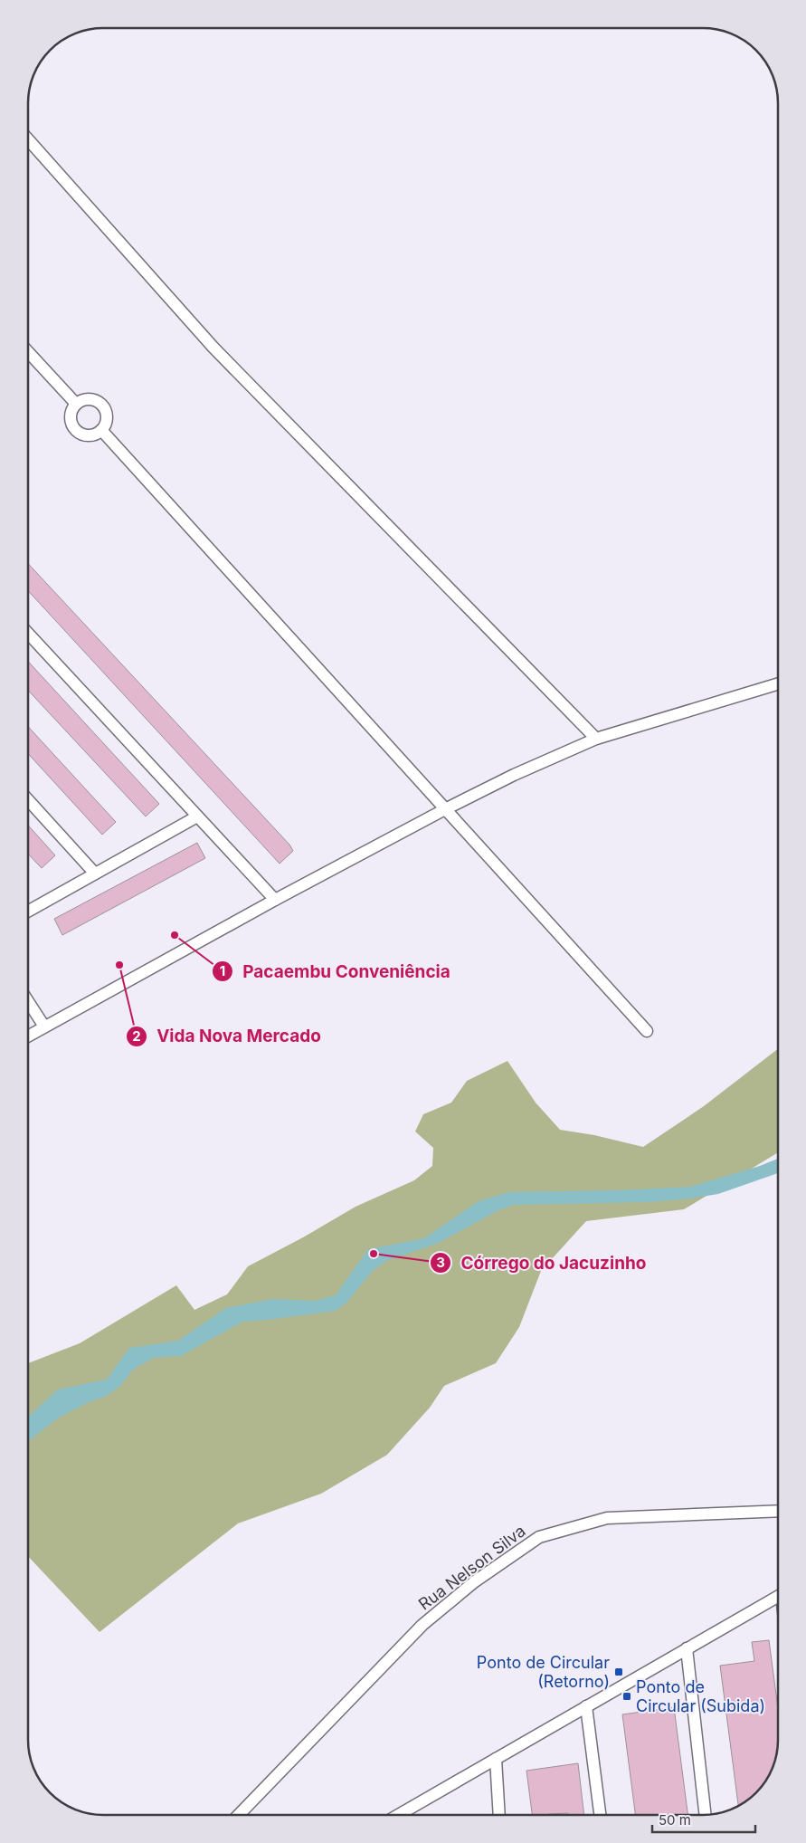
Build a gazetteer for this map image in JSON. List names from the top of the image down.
{
  "streets": {
    "street": ["Rua Nelson Silva"]
  },
  "places": {
    "other": ["Pacaembu Conveniência", "Vida Nova Mercado", "Córrego do Jacuzinho"],
    "transit": ["Ponto de Circular (Retorno)", "Ponto de Circular (Subida)"]
  },
  "scale_bar": "50 m"
}
